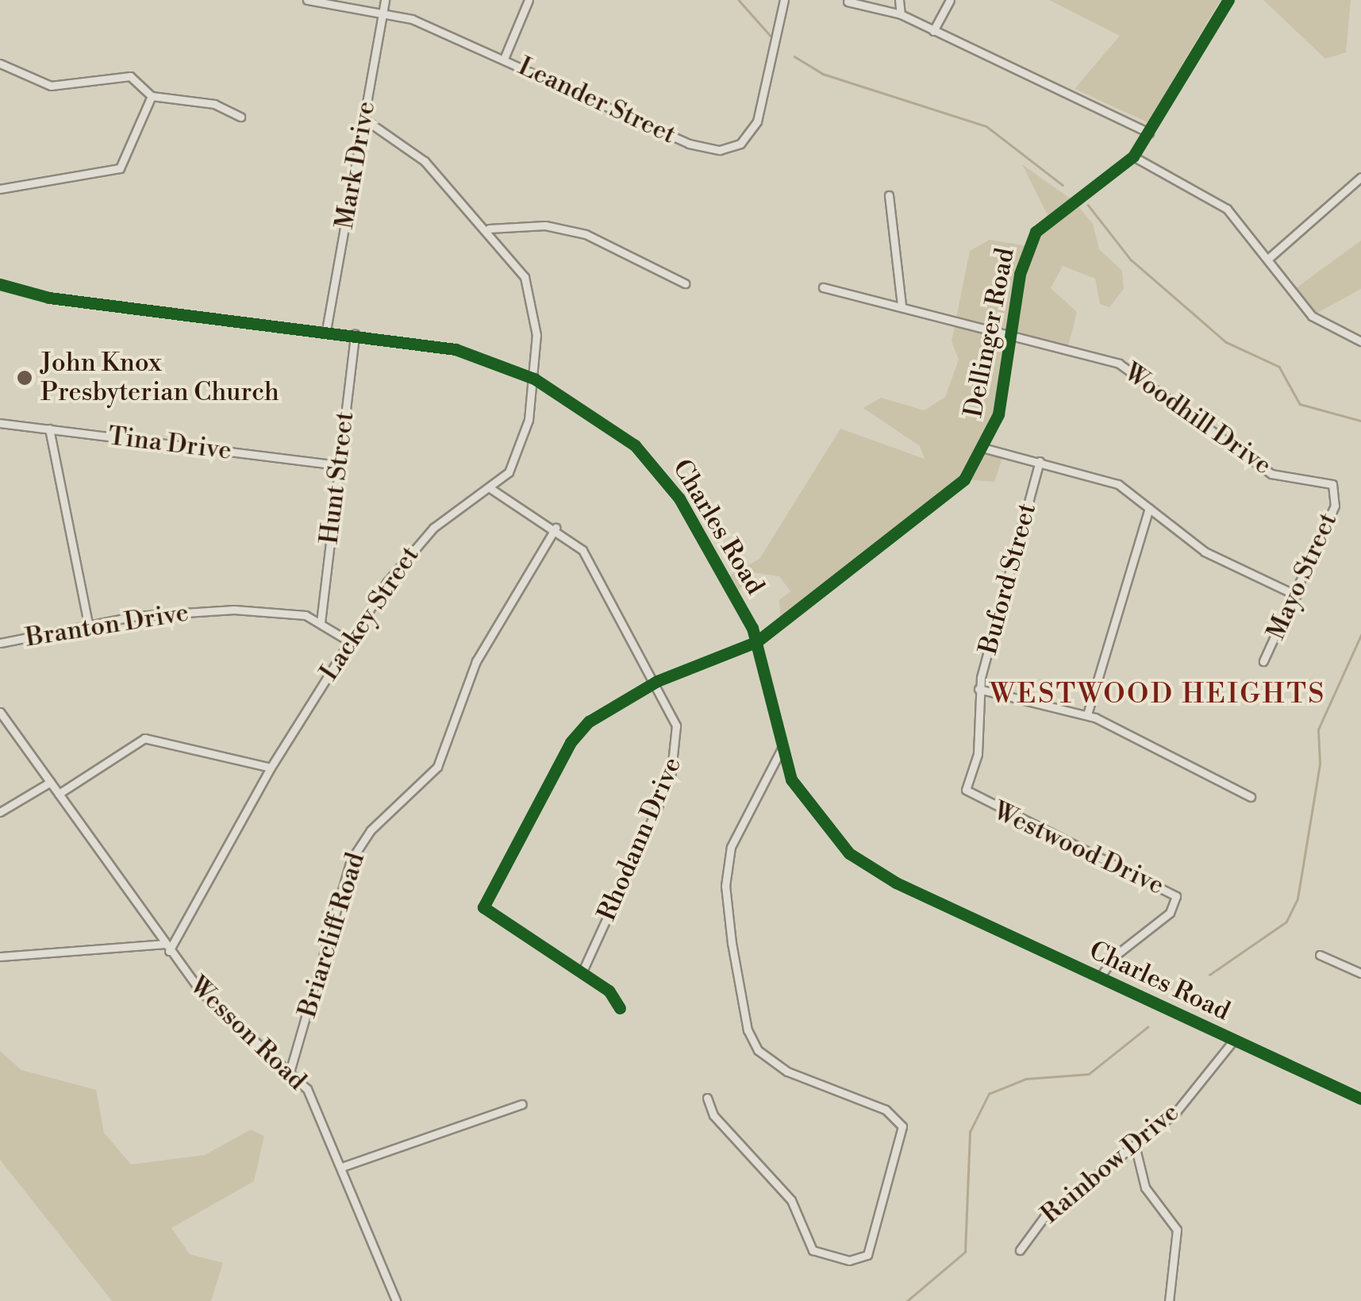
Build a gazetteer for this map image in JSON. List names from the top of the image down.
{
  "streets": {
    "street": [
      "Leander Street",
      "Mark Drive",
      "Dellinger Road",
      "Woodhill Drive",
      "Tina Drive",
      "Hunt Street",
      "Charles Road",
      "Mayo Street",
      "Buford Street",
      "Lackey Street",
      "Branton Drive",
      "Rhodann Drive",
      "Westwood Drive",
      "Briarcliff Road",
      "Wesson Road",
      "Rainbow Drive"
    ]
  },
  "crossings": [
    ["Leander Street", "Mark Drive"],
    ["Mark Drive", "Charles Road"],
    ["Mark Drive", "Lackey Street"],
    ["Dellinger Road", "Woodhill Drive"],
    ["Dellinger Road", "Charles Road"],
    ["Dellinger Road", "Rhodann Drive"],
    ["Woodhill Drive", "Mayo Street"],
    ["Tina Drive", "Hunt Street"],
    ["Hunt Street", "Charles Road"],
    ["Hunt Street", "Branton Drive"],
    ["Charles Road", "Lackey Street"],
    ["Charles Road", "Westwood Drive"],
    ["Charles Road", "Rainbow Drive"],
    ["Buford Street", "Westwood Drive"],
    ["Lackey Street", "Branton Drive"],
    ["Lackey Street", "Rhodann Drive"],
    ["Lackey Street", "Wesson Road"],
    ["Rhodann Drive", "Briarcliff Road"],
    ["Briarcliff Road", "Wesson Road"]
  ],
  "districts": ["WESTWOOD HEIGHTS"],
  "places": ["John Knox Presbyterian Church"]
}
